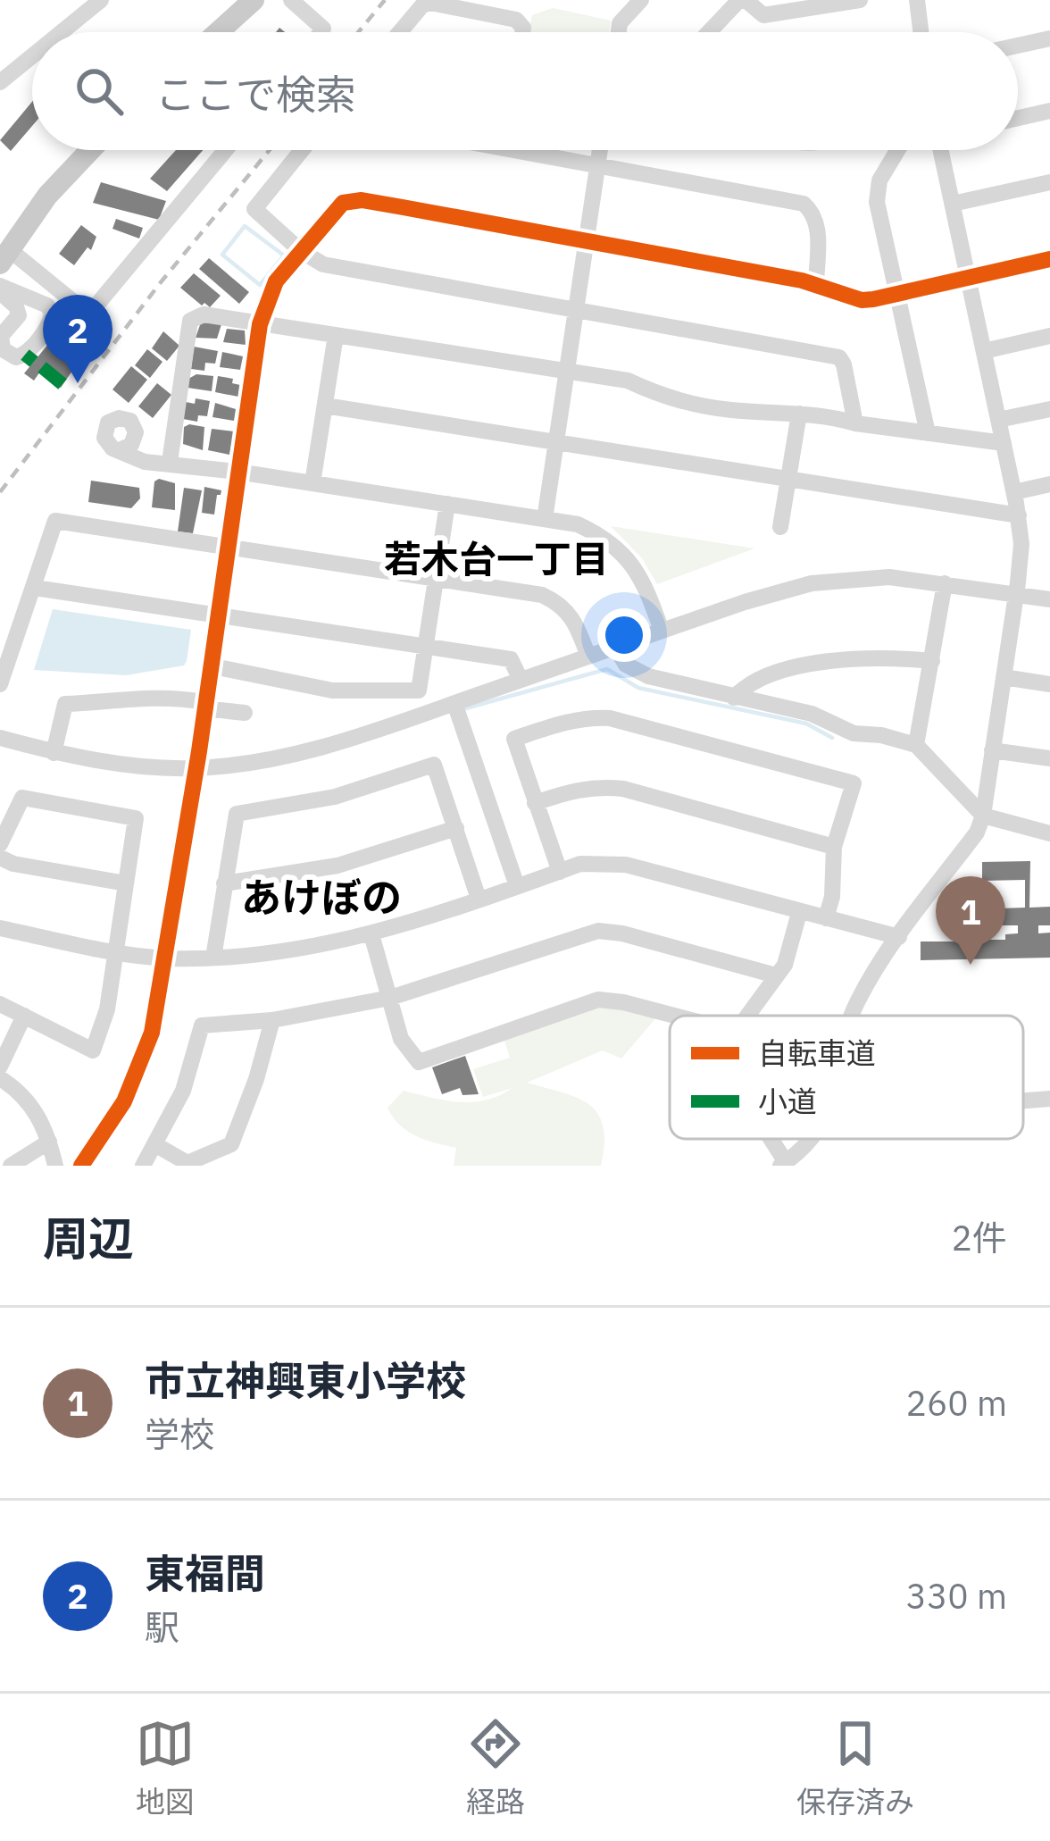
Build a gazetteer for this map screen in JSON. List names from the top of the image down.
{
  "districts": ["若木台一丁目", "あけぼの"],
  "legend": ["自転車道", "小道"],
  "page": {
    "search": "ここで検索",
    "pins": ["2", "1"],
    "heading": ["周辺", "2件"],
    "list": [
      {
        "mark": "1",
        "name": "市立神興東小学校",
        "note": "学校",
        "value": "260 m"
      },
      {
        "mark": "2",
        "name": "東福間",
        "note": "駅",
        "value": "330 m"
      }
    ],
    "nav": ["地図", "経路", "保存済み"]
  }
}
